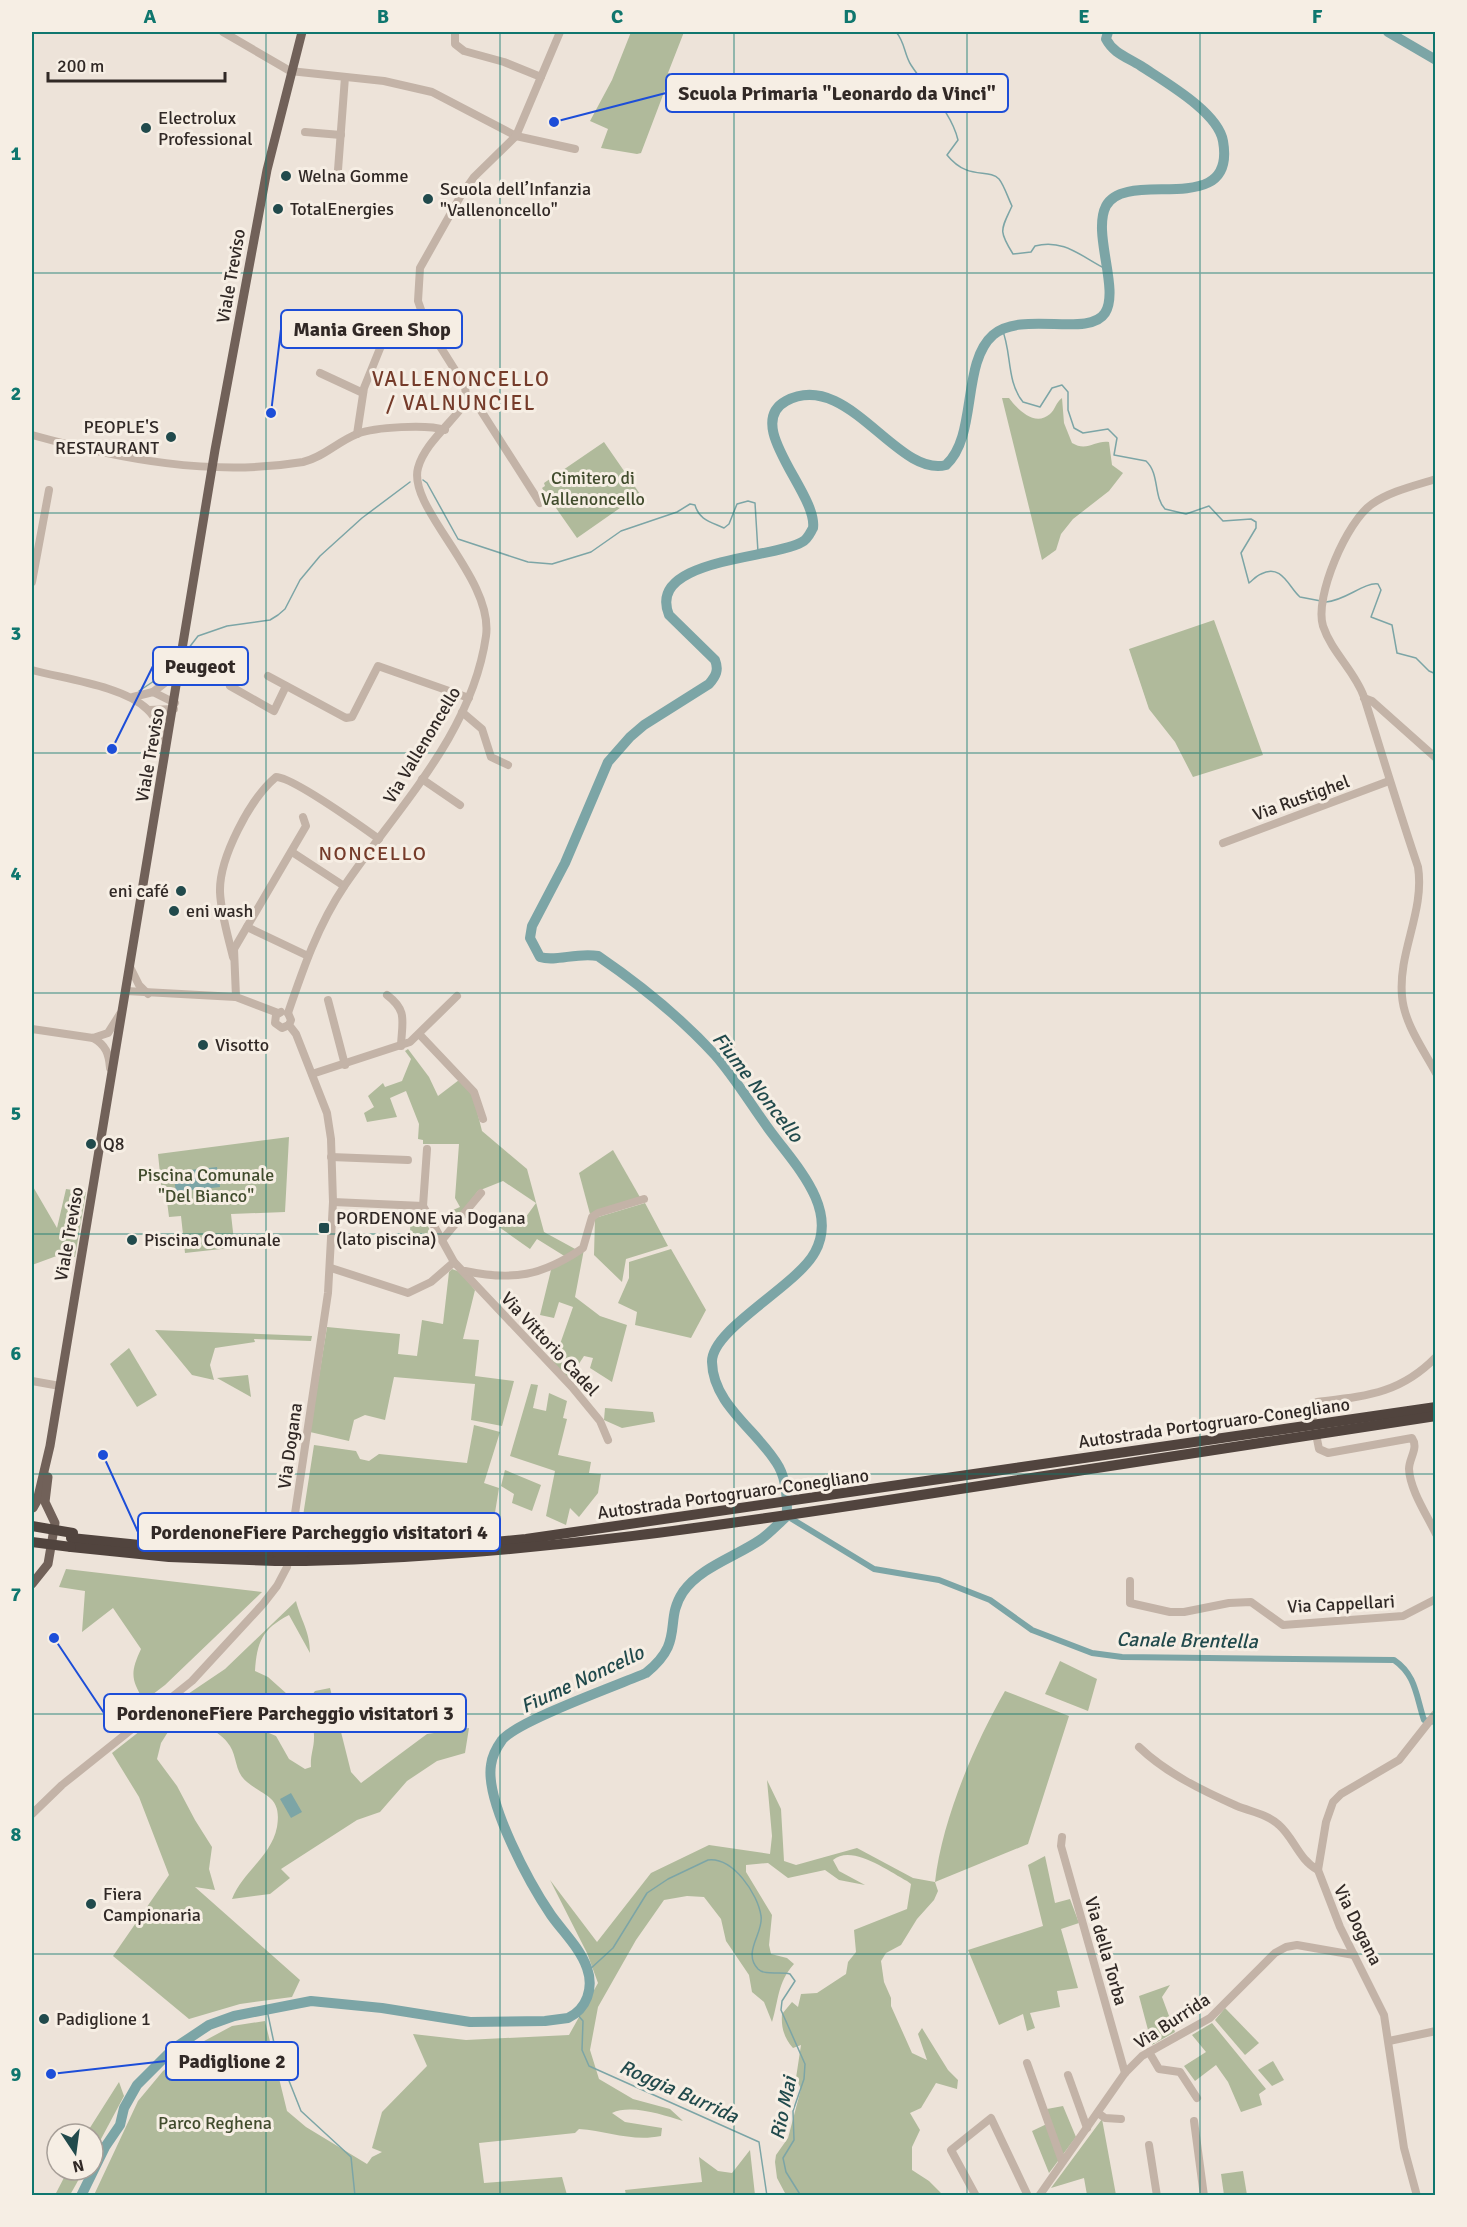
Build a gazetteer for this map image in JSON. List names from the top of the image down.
{
  "streets": {
    "highway": ["Autostrada Portogruaro-Conegliano"],
    "main road": ["Viale Treviso"],
    "street": [
      "Via Vallenoncello",
      "Via Rustighel",
      "Via Vittorio Cadel",
      "Via Dogana",
      "Via Cappellari",
      "Via della Torba",
      "Via Burrida"
    ]
  },
  "crossings": [
    ["Via Vallenoncello", "Via Dogana"],
    ["Via Dogana", "Via Burrida"],
    ["Via della Torba", "Via Burrida"]
  ],
  "districts": ["VALLENONCELLO / VALNUNCIEL", "NONCELLO"],
  "water": [
    "Fiume Noncello",
    "Canale Brentella",
    "Roggia Burrida",
    "Rio Mai"
  ],
  "parks": ["Cimitero di Vallenoncello", "Piscina Comunale \"Del Bianco\"", "Parco Reghena"],
  "places": {
    "other": [
      "Scuola Primaria \"Leonardo da Vinci\"",
      "Electrolux Professional",
      "Welna Gomme",
      "Scuola dell’Infanzia \"Vallenoncello\"",
      "TotalEnergies",
      "Mania Green Shop",
      "PEOPLE'S RESTAURANT",
      "Peugeot",
      "eni café",
      "eni wash",
      "Visotto",
      "Q8",
      "Piscina Comunale",
      "PordenoneFiere Parcheggio visitatori 4",
      "PordenoneFiere Parcheggio visitatori 3",
      "Fiera Campionaria",
      "Padiglione 1",
      "Padiglione 2"
    ],
    "transit": ["PORDENONE via Dogana (lato piscina)"]
  },
  "scale_bar": "200 m",
  "north": "bottom",
  "grid": {
    "columns": [
      "A",
      "B",
      "C",
      "D",
      "E",
      "F"
    ],
    "rows": [
      "1",
      "2",
      "3",
      "4",
      "5",
      "6",
      "7",
      "8",
      "9"
    ]
  }
}
